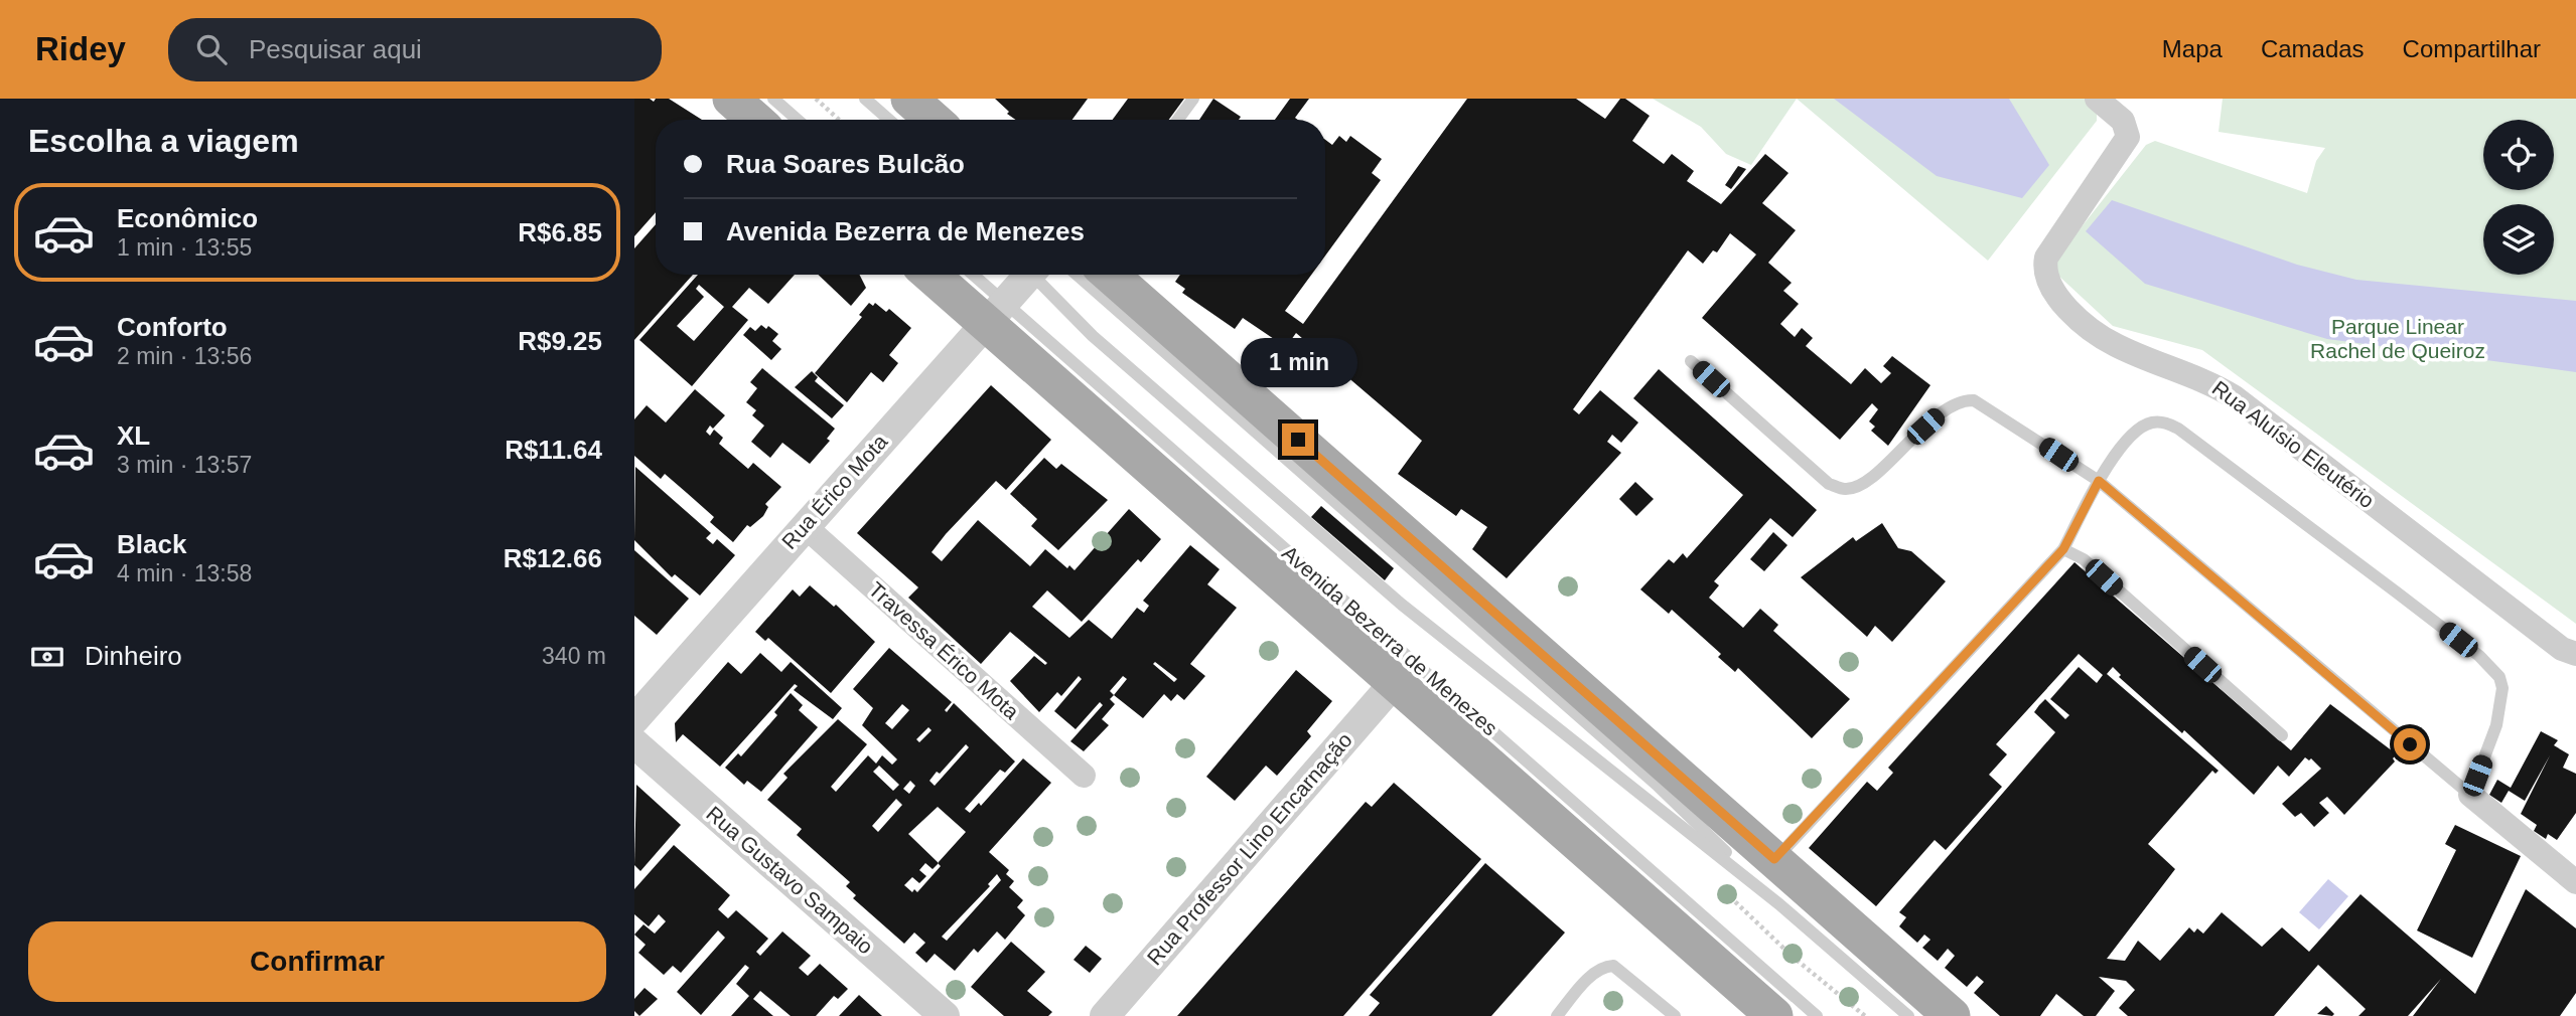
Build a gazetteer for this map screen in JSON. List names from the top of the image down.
{
  "streets": {
    "main road": ["Avenida Bezerra de Menezes"],
    "street": [
      "Rua Aluísio Eleutério",
      "Rua Érico Mota",
      "Travessa Érico Mota",
      "Rua Professor Lino Encarnação",
      "Rua Gustavo Sampaio"
    ]
  },
  "crossings": [
    ["Rua Érico Mota", "Avenida Bezerra de Menezes"],
    ["Rua Érico Mota", "Travessa Érico Mota"],
    ["Avenida Bezerra de Menezes", "Rua Professor Lino Encarnação"]
  ],
  "parks": ["Parque Linear Rachel de Queiroz"],
  "page": {
    "header": "Ridey",
    "search": "Pesquisar aqui",
    "nav": ["Mapa", "Camadas", "Compartilhar"],
    "heading": "Escolha a viagem",
    "banner": ["Rua Soares Bulcão", "Avenida Bezerra de Menezes"],
    "list": [
      {
        "name": "Econômico",
        "note": "1 min · 13:55",
        "value": "R$6.85"
      },
      {
        "name": "Conforto",
        "note": "2 min · 13:56",
        "value": "R$9.25"
      },
      {
        "name": "XL",
        "note": "3 min · 13:57",
        "value": "R$11.64"
      },
      {
        "name": "Black",
        "note": "4 min · 13:58",
        "value": "R$12.66"
      }
    ],
    "bubble": "1 min",
    "pay": ["Dinheiro", "340 m"],
    "buttons": "Confirmar"
  }
}
